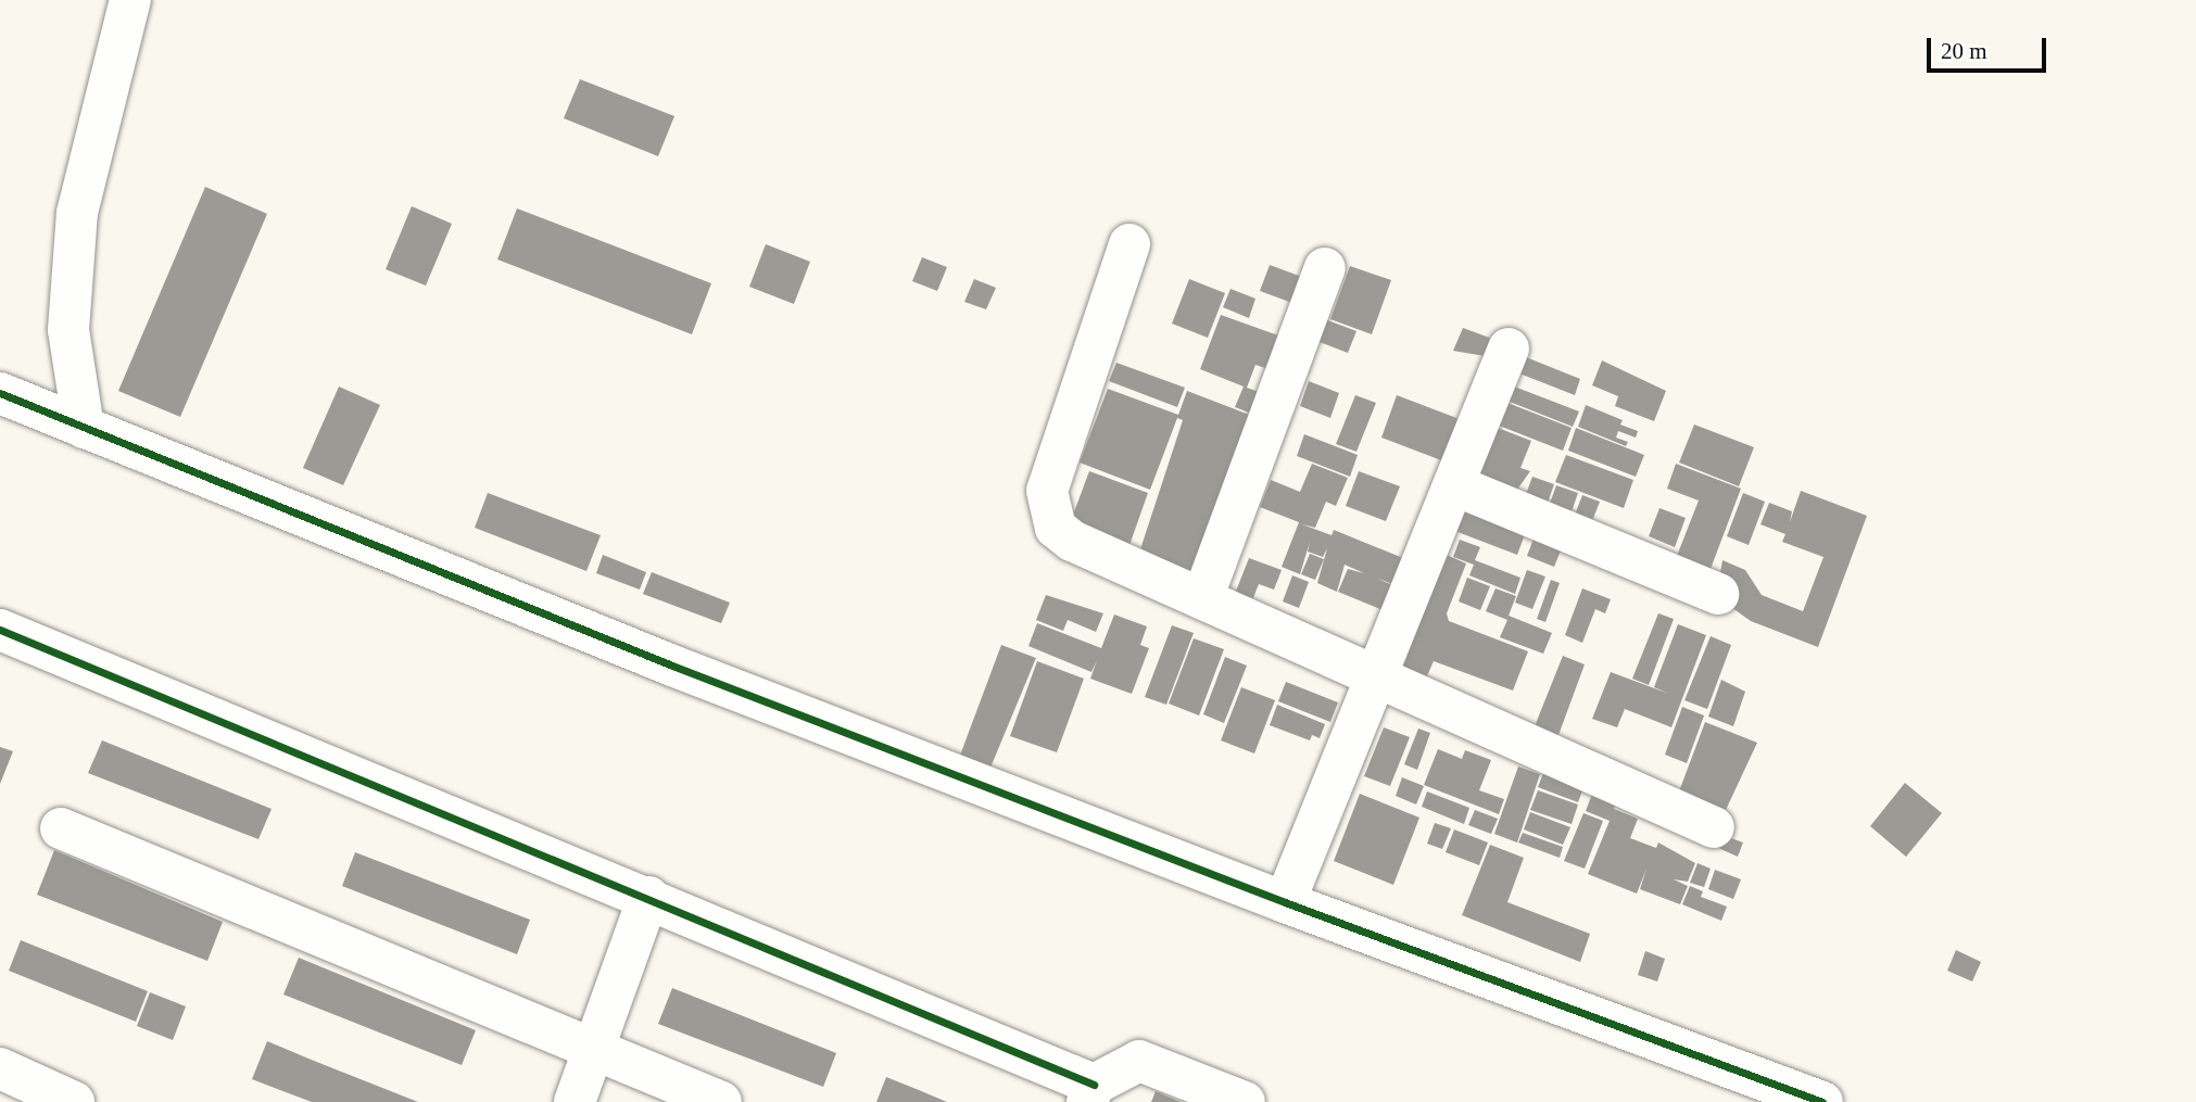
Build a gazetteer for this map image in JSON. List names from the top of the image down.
{
  "scale_bar": "20 m"
}
